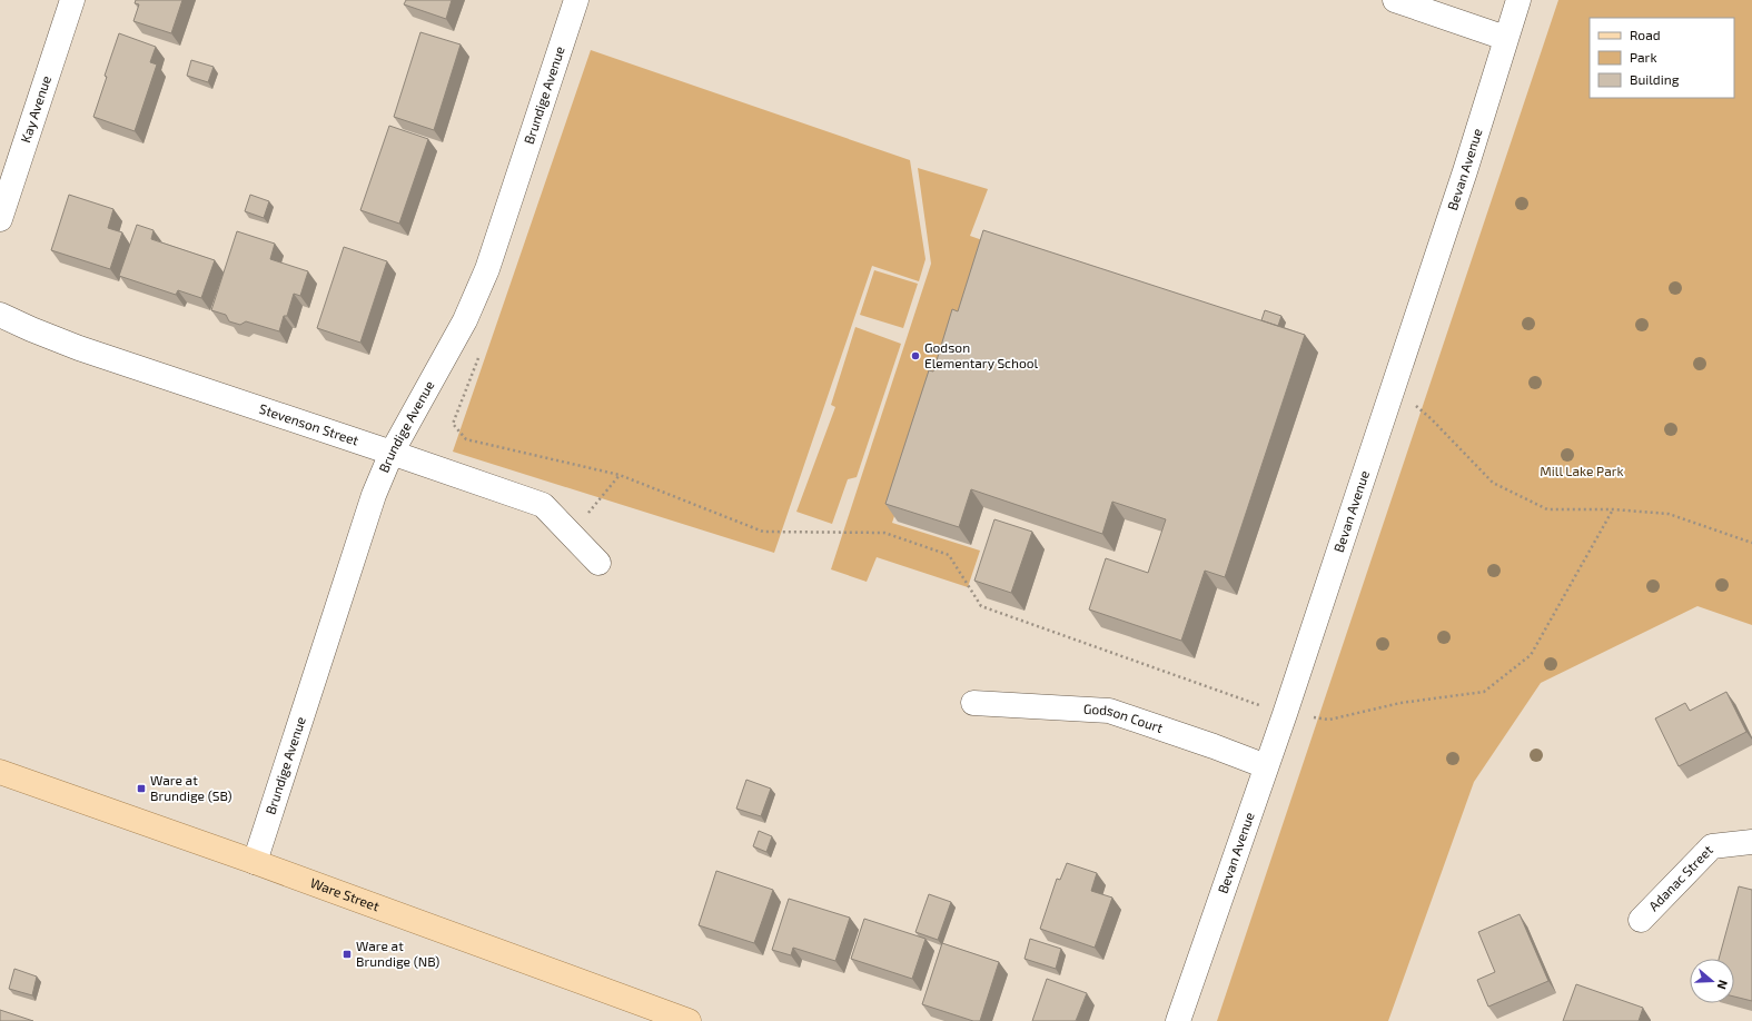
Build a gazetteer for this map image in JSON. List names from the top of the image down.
{
  "streets": {
    "main road": ["Ware Street"],
    "street": [
      "Brundige Avenue",
      "Kay Avenue",
      "Bevan Avenue",
      "Stevenson Street",
      "Godson Court",
      "Adanac Street"
    ]
  },
  "crossings": [
    ["Brundige Avenue", "Stevenson Street"],
    ["Brundige Avenue", "Ware Street"],
    ["Bevan Avenue", "Godson Court"]
  ],
  "parks": ["Mill Lake Park"],
  "places": {
    "other": ["Godson Elementary School"],
    "transit": ["Ware at Brundige (SB)", "Ware at Brundige (NB)"]
  },
  "legend": ["Road", "Park", "Building"],
  "north": "right"
}
